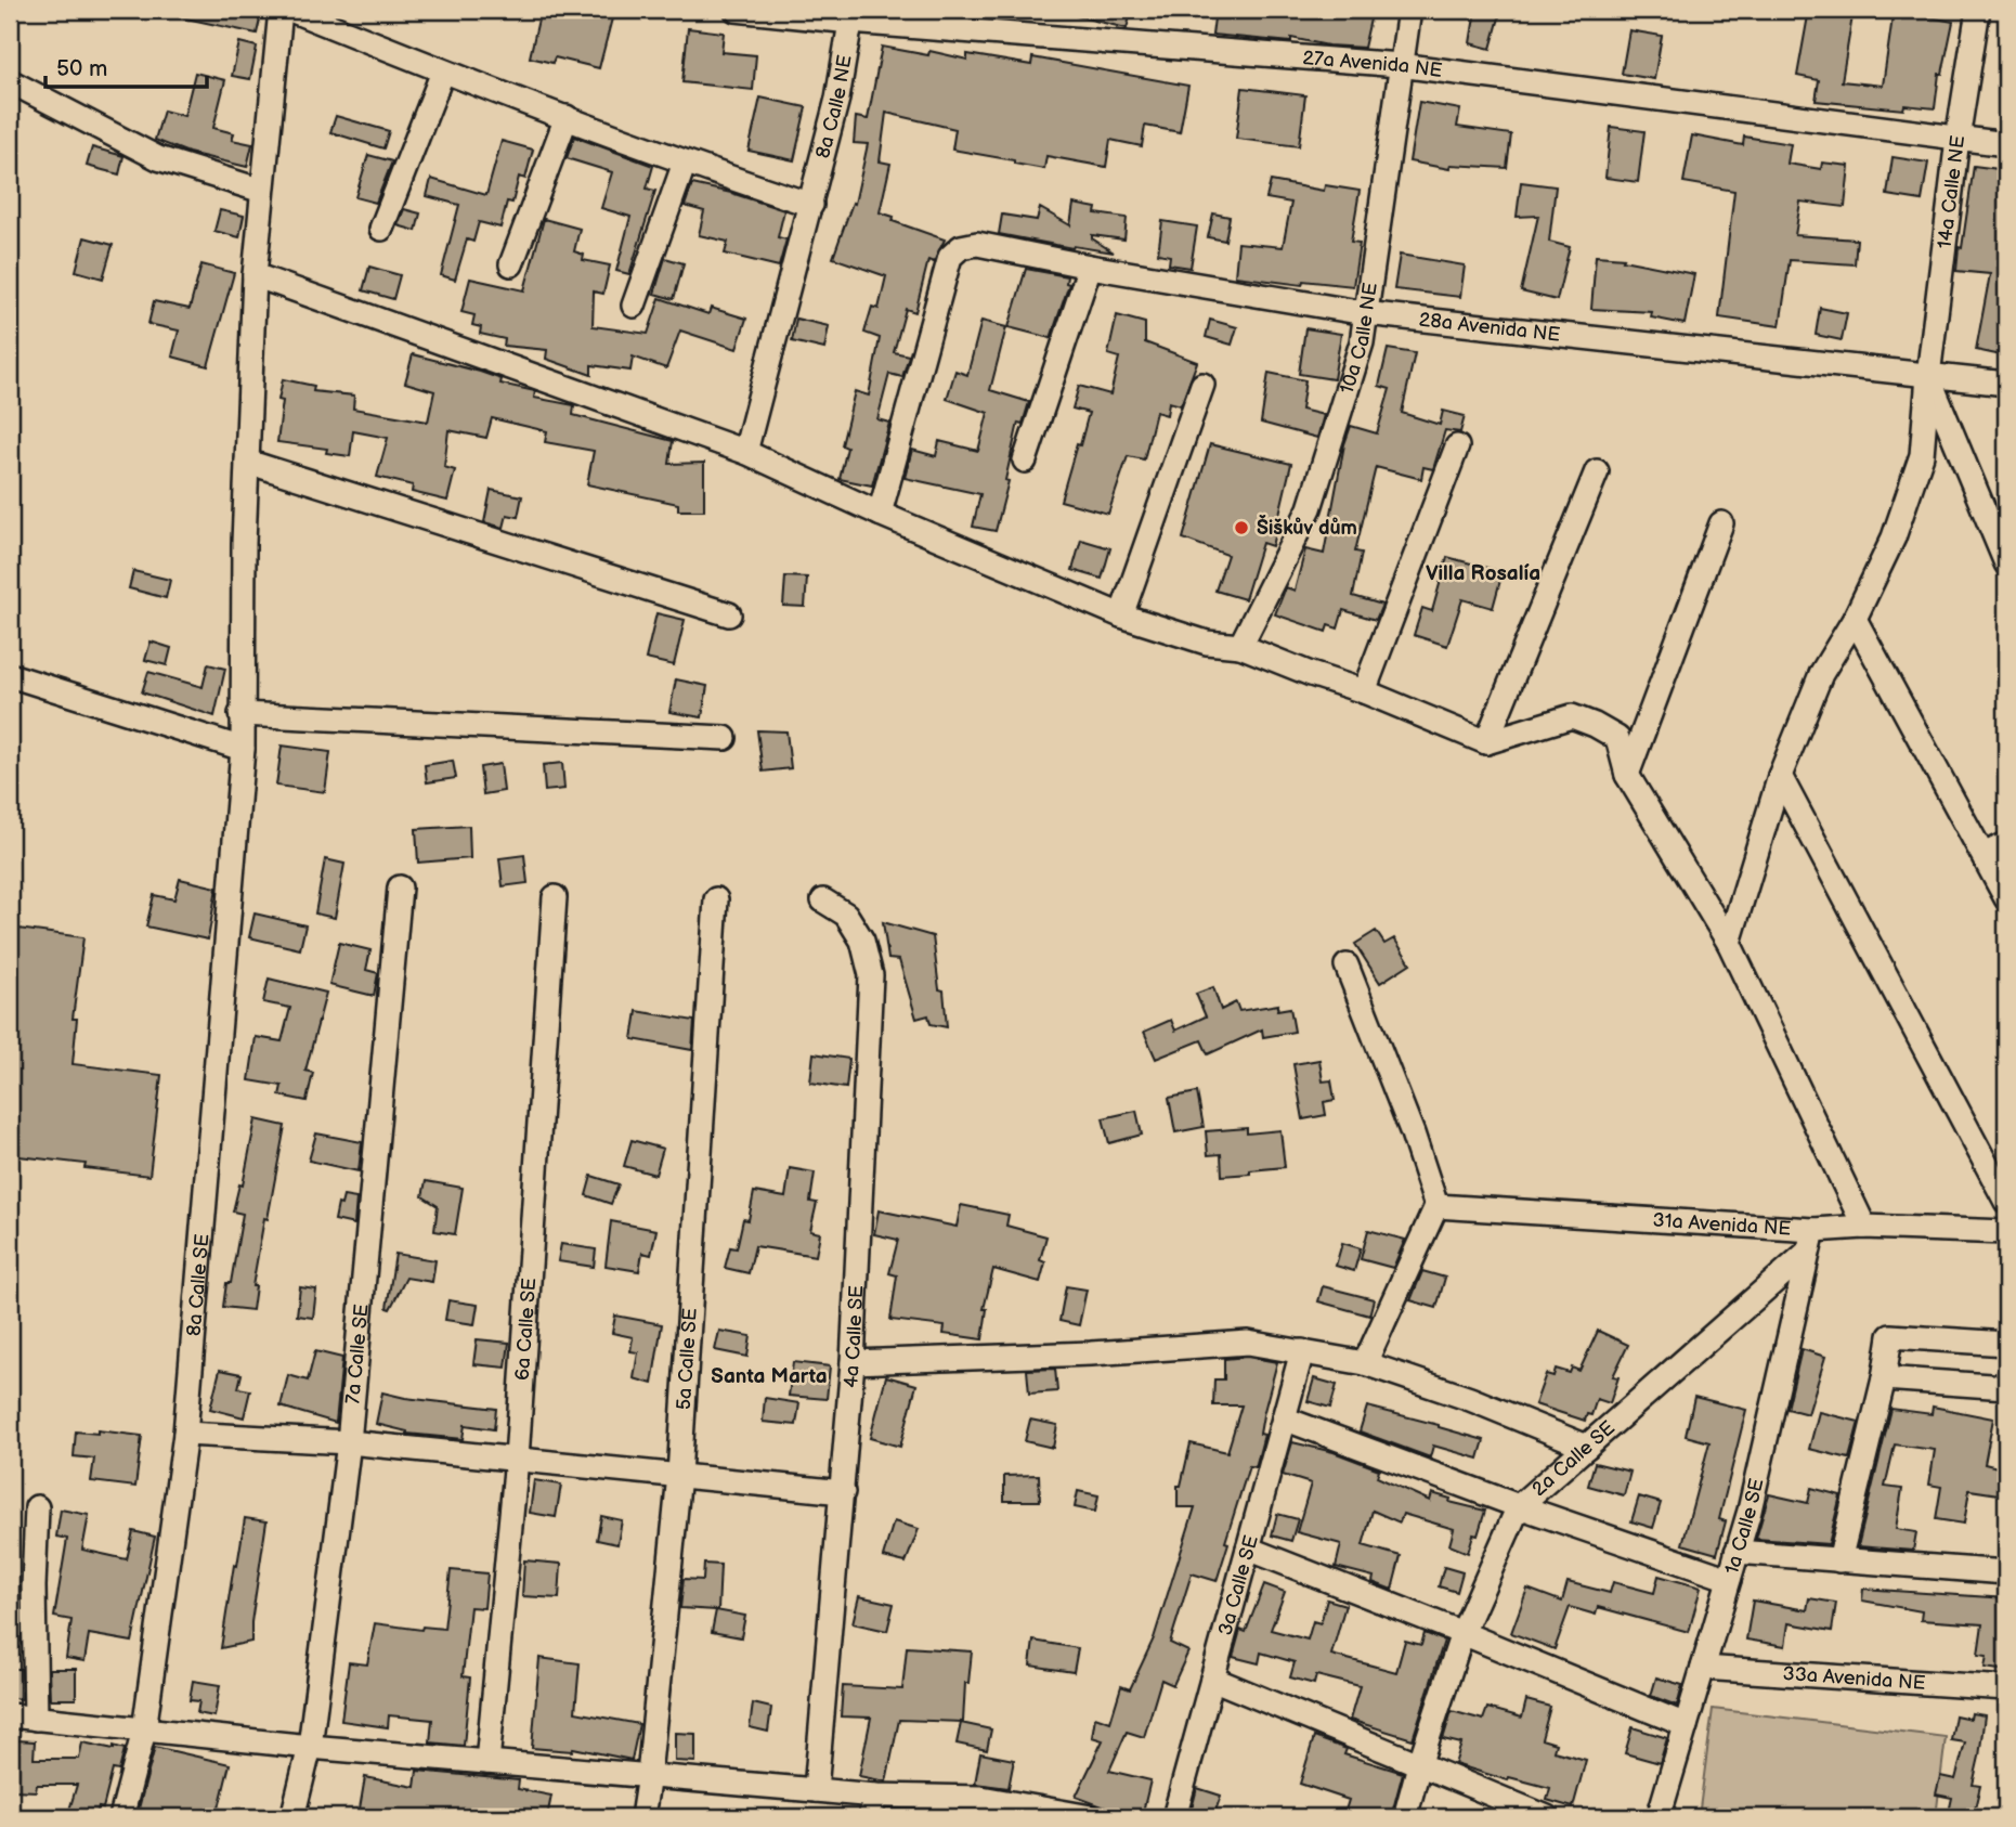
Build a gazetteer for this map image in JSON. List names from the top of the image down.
{
  "streets": {
    "street": [
      "27a Avenida NE",
      "8a Calle NE",
      "14a Calle NE",
      "28a Avenida NE",
      "10a Calle NE",
      "31a Avenida NE",
      "8a Calle SE",
      "6a Calle SE",
      "4a Calle SE",
      "7a Calle SE",
      "5a Calle SE",
      "2a Calle SE",
      "1a Calle SE",
      "3a Calle SE",
      "33a Avenida NE"
    ]
  },
  "crossings": [
    ["27a Avenida NE", "8a Calle NE"],
    ["27a Avenida NE", "14a Calle NE"],
    ["27a Avenida NE", "10a Calle NE"],
    ["14a Calle NE", "28a Avenida NE"],
    ["28a Avenida NE", "10a Calle NE"],
    ["31a Avenida NE", "2a Calle SE"],
    ["31a Avenida NE", "1a Calle SE"],
    ["2a Calle SE", "1a Calle SE"],
    ["1a Calle SE", "33a Avenida NE"]
  ],
  "districts": ["Villa Rosalía", "Santa Marta"],
  "places": ["Šiškův dům"],
  "scale_bar": "50 m"
}
